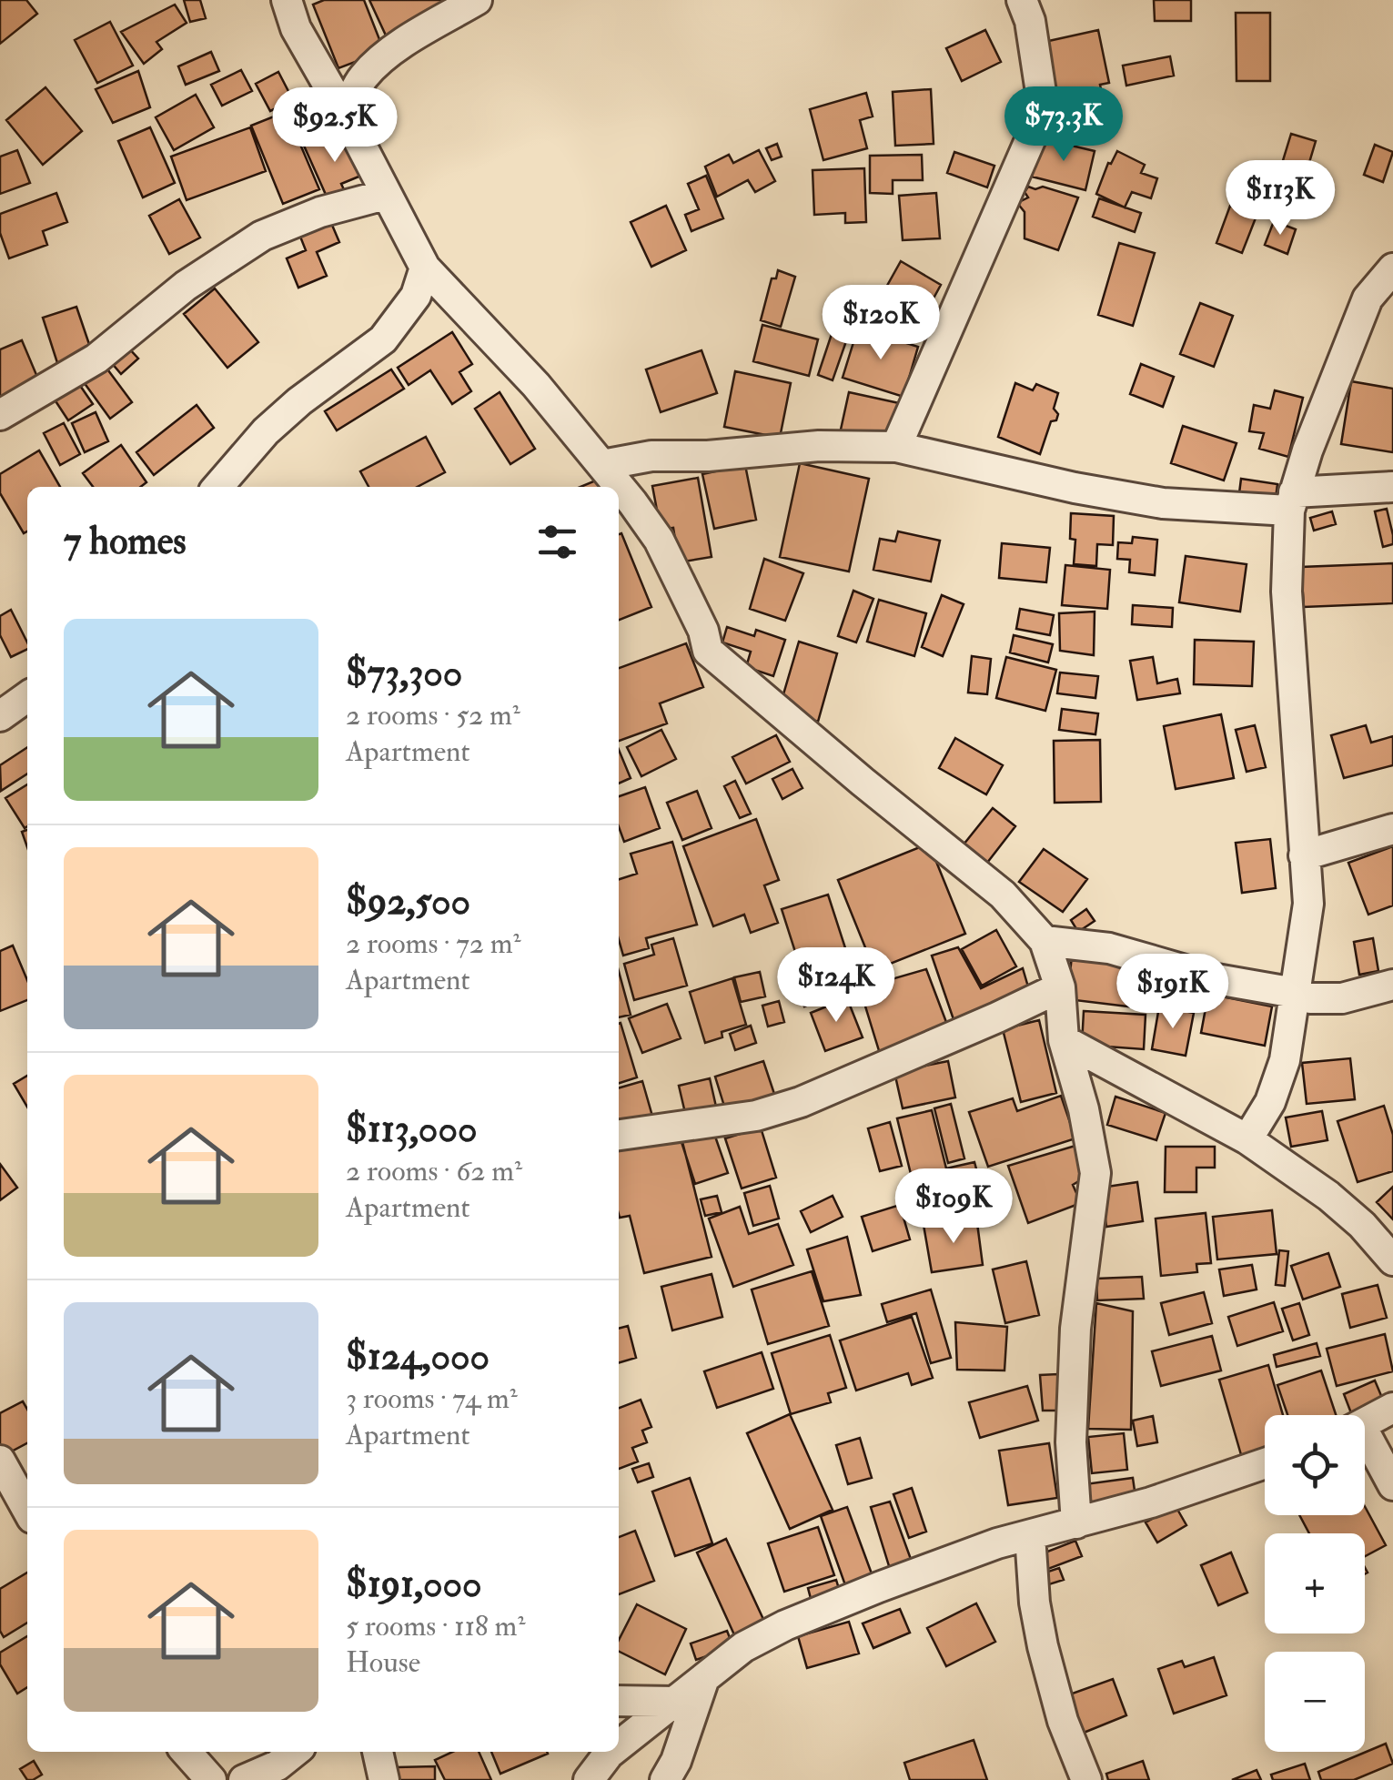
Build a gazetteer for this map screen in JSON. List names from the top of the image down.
{
  "page": {
    "price": [
      "$73.3K",
      "$92.5K",
      "$113K",
      "$120K",
      "$124K",
      "$191K",
      "$109K"
    ],
    "heading": "7 homes",
    "list": [
      {
        "name": "$73,300",
        "note": "2 rooms · 52 m² · Apartment"
      },
      {
        "name": "$92,500",
        "note": "2 rooms · 72 m² · Apartment"
      },
      {
        "name": "$113,000",
        "note": "2 rooms · 62 m² · Apartment"
      },
      {
        "name": "$124,000",
        "note": "3 rooms · 74 m² · Apartment"
      },
      {
        "name": "$191,000",
        "note": "5 rooms · 118 m² · House"
      }
    ],
    "map_buttons": ["+", "−"]
  }
}
